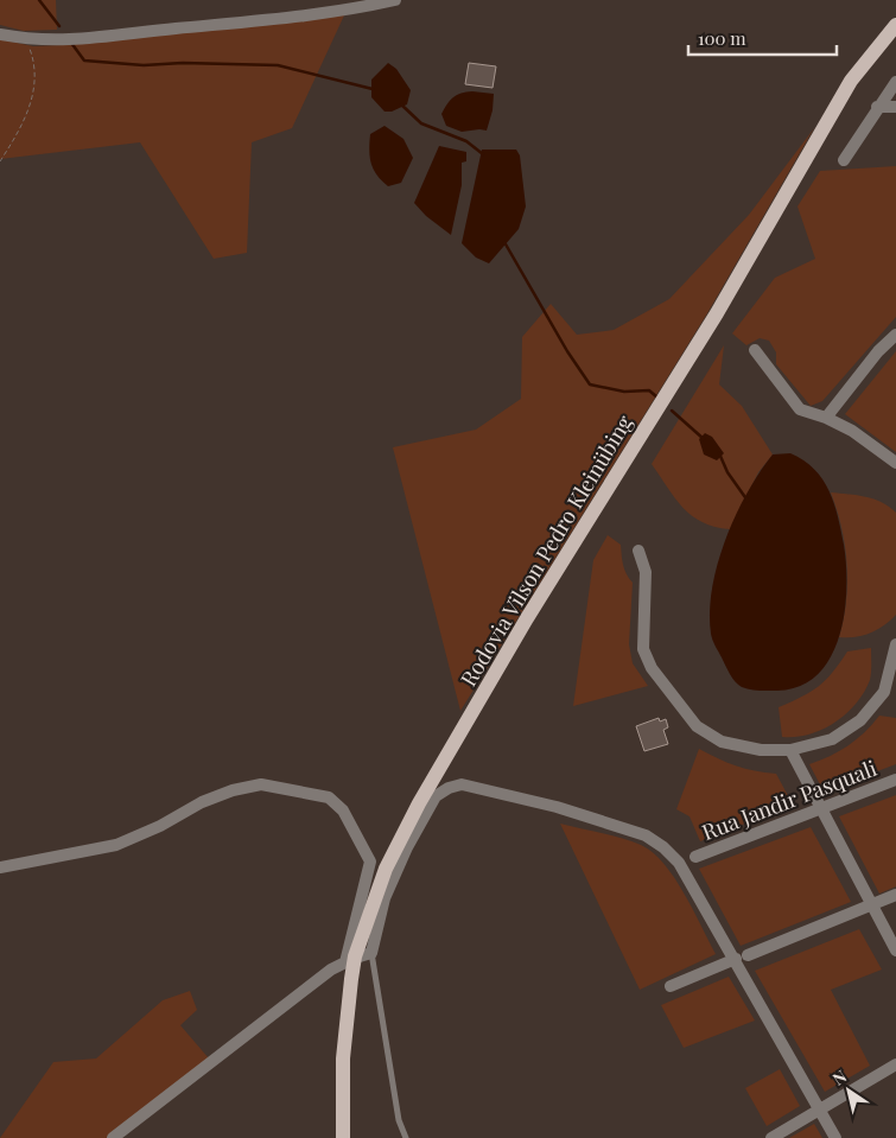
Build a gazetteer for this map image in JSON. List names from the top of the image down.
{
  "streets": {
    "main road": ["Rodovia Vilson Pedro Kleinübing"],
    "street": ["Rua Jandir Pasquali"]
  },
  "scale_bar": "100 m",
  "north": "top left"
}
